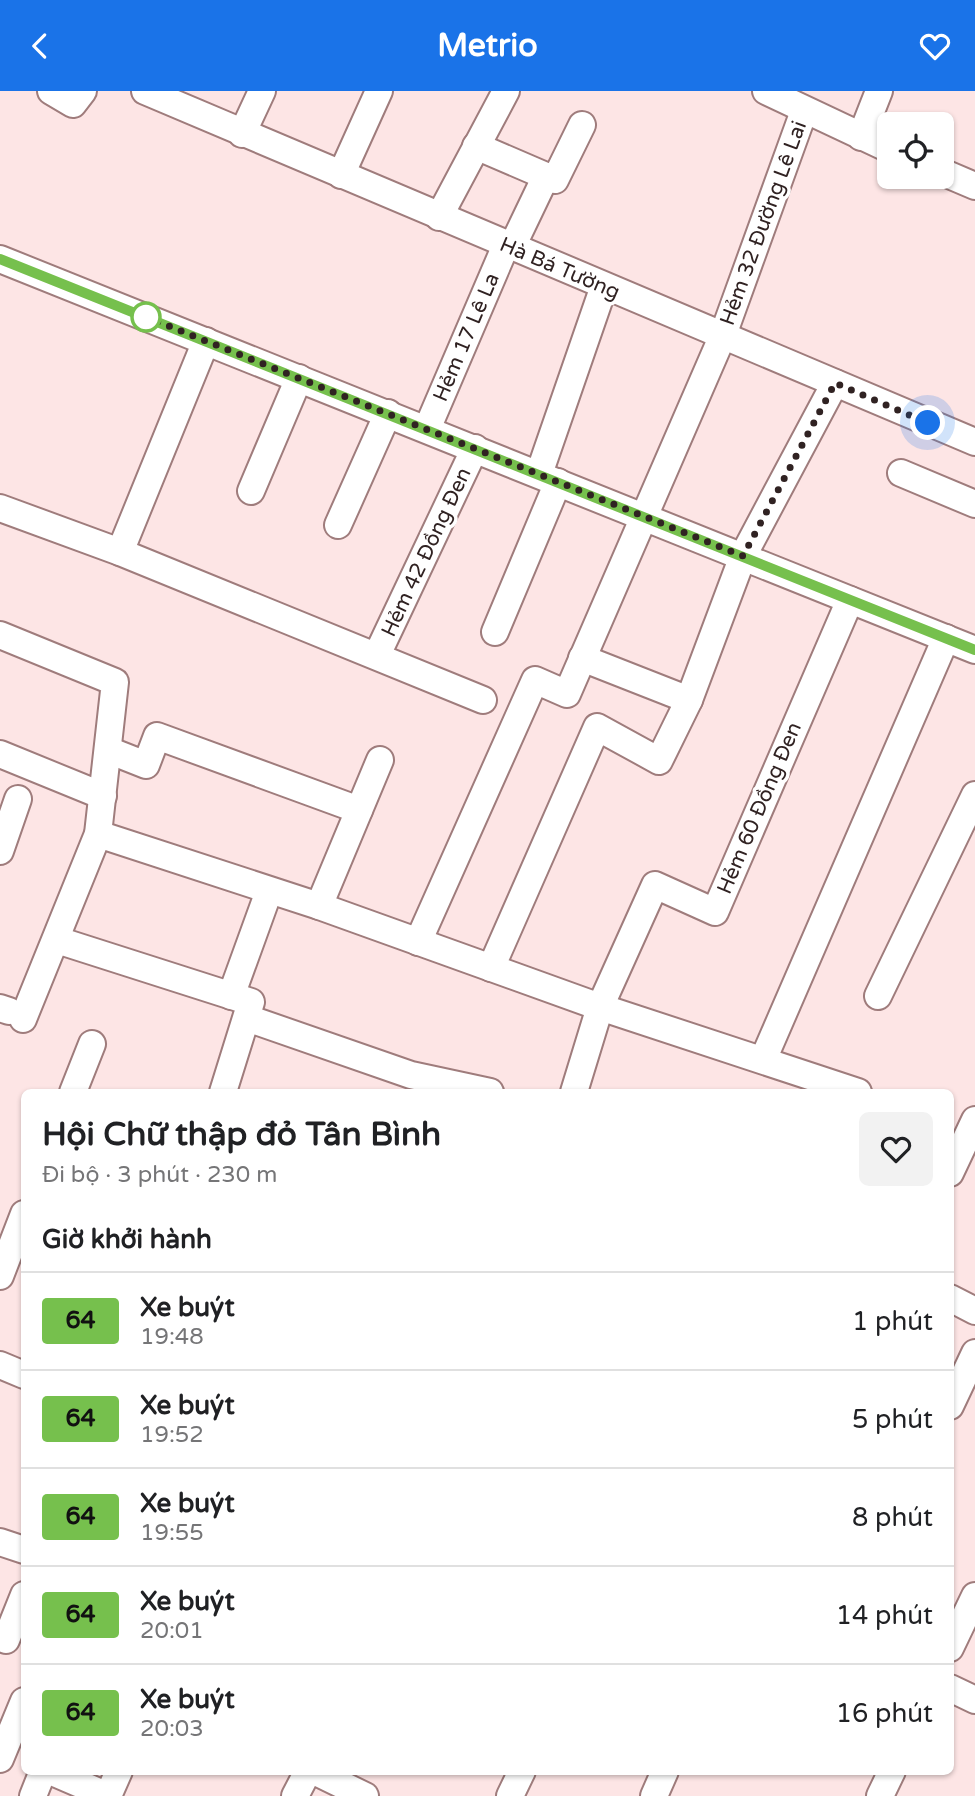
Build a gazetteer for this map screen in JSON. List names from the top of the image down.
{
  "streets": {
    "street": [
      "Hẻm 32 Đường Lê Lai",
      "Hà Bá Tường",
      "Hẻm 17 Lê La",
      "Hẻm 42 Đồng Đen",
      "Hẻm 60 Đồng Đen"
    ]
  },
  "crossings": [
    ["Hẻm 32 Đường Lê Lai", "Hà Bá Tường"],
    ["Hà Bá Tường", "Hẻm 17 Lê La"]
  ],
  "lines": ["bus line 64"],
  "page": {
    "header": "Metrio",
    "heading": [
      ["Hội Chữ thập đỏ Tân Bình", "Đi bộ · 3 phút · 230 m"],
      "Giờ khởi hành"
    ],
    "list": [
      {
        "mark": "64",
        "name": "Xe buýt",
        "note": "19:48",
        "value": "1 phút"
      },
      {
        "mark": "64",
        "name": "Xe buýt",
        "note": "19:52",
        "value": "5 phút"
      },
      {
        "mark": "64",
        "name": "Xe buýt",
        "note": "19:55",
        "value": "8 phút"
      },
      {
        "mark": "64",
        "name": "Xe buýt",
        "note": "20:01",
        "value": "14 phút"
      },
      {
        "mark": "64",
        "name": "Xe buýt",
        "note": "20:03",
        "value": "16 phút"
      }
    ]
  }
}
